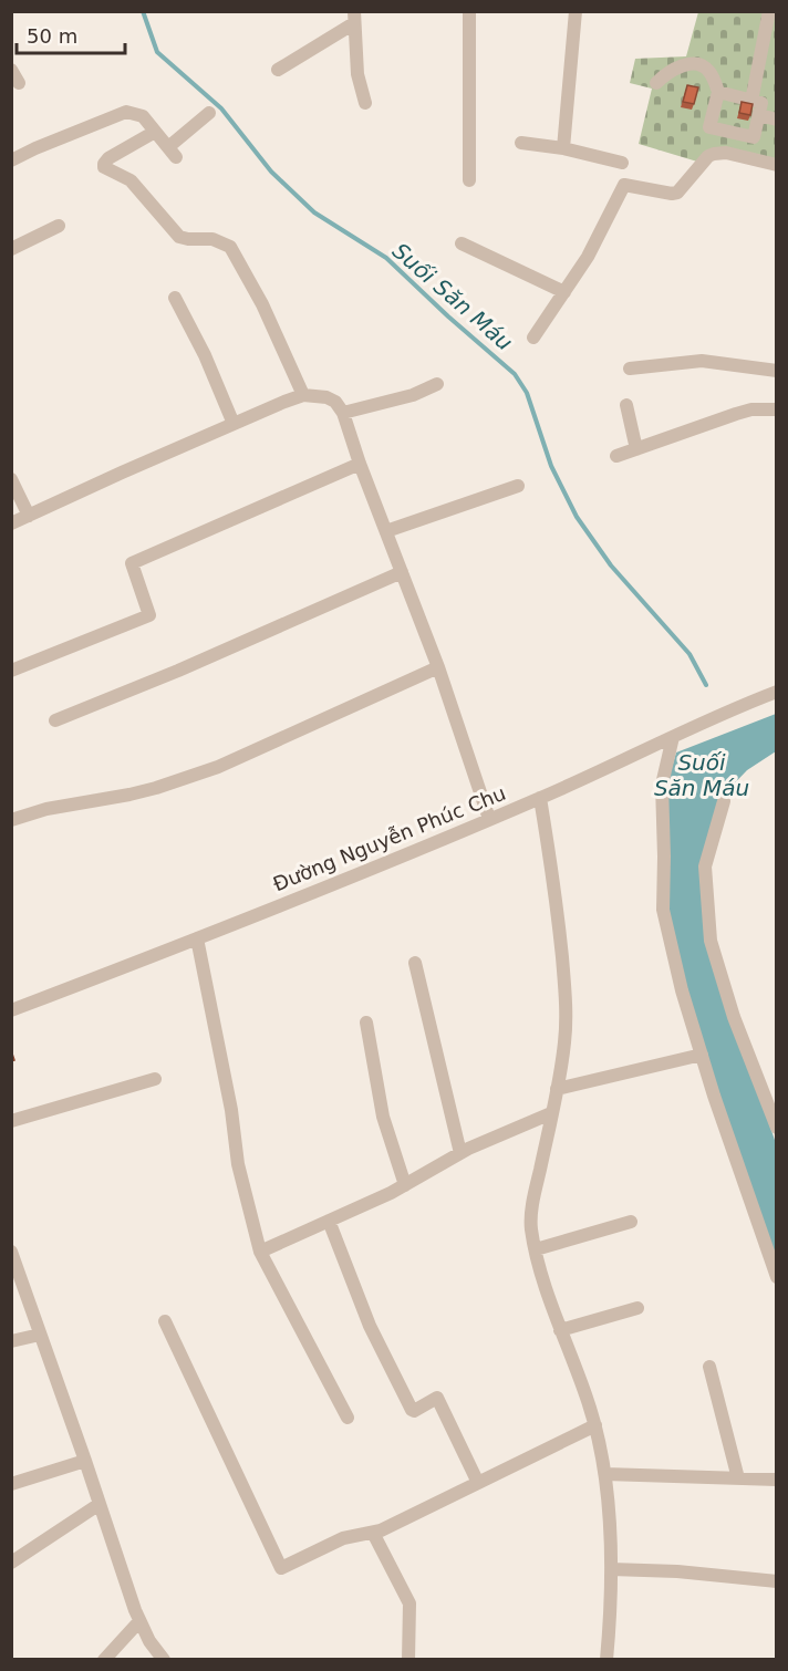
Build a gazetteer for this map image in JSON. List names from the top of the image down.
{
  "streets": {
    "street": ["Đường Nguyễn Phúc Chu"]
  },
  "water": ["Suối Săn Máu"],
  "scale_bar": "50 m"
}
